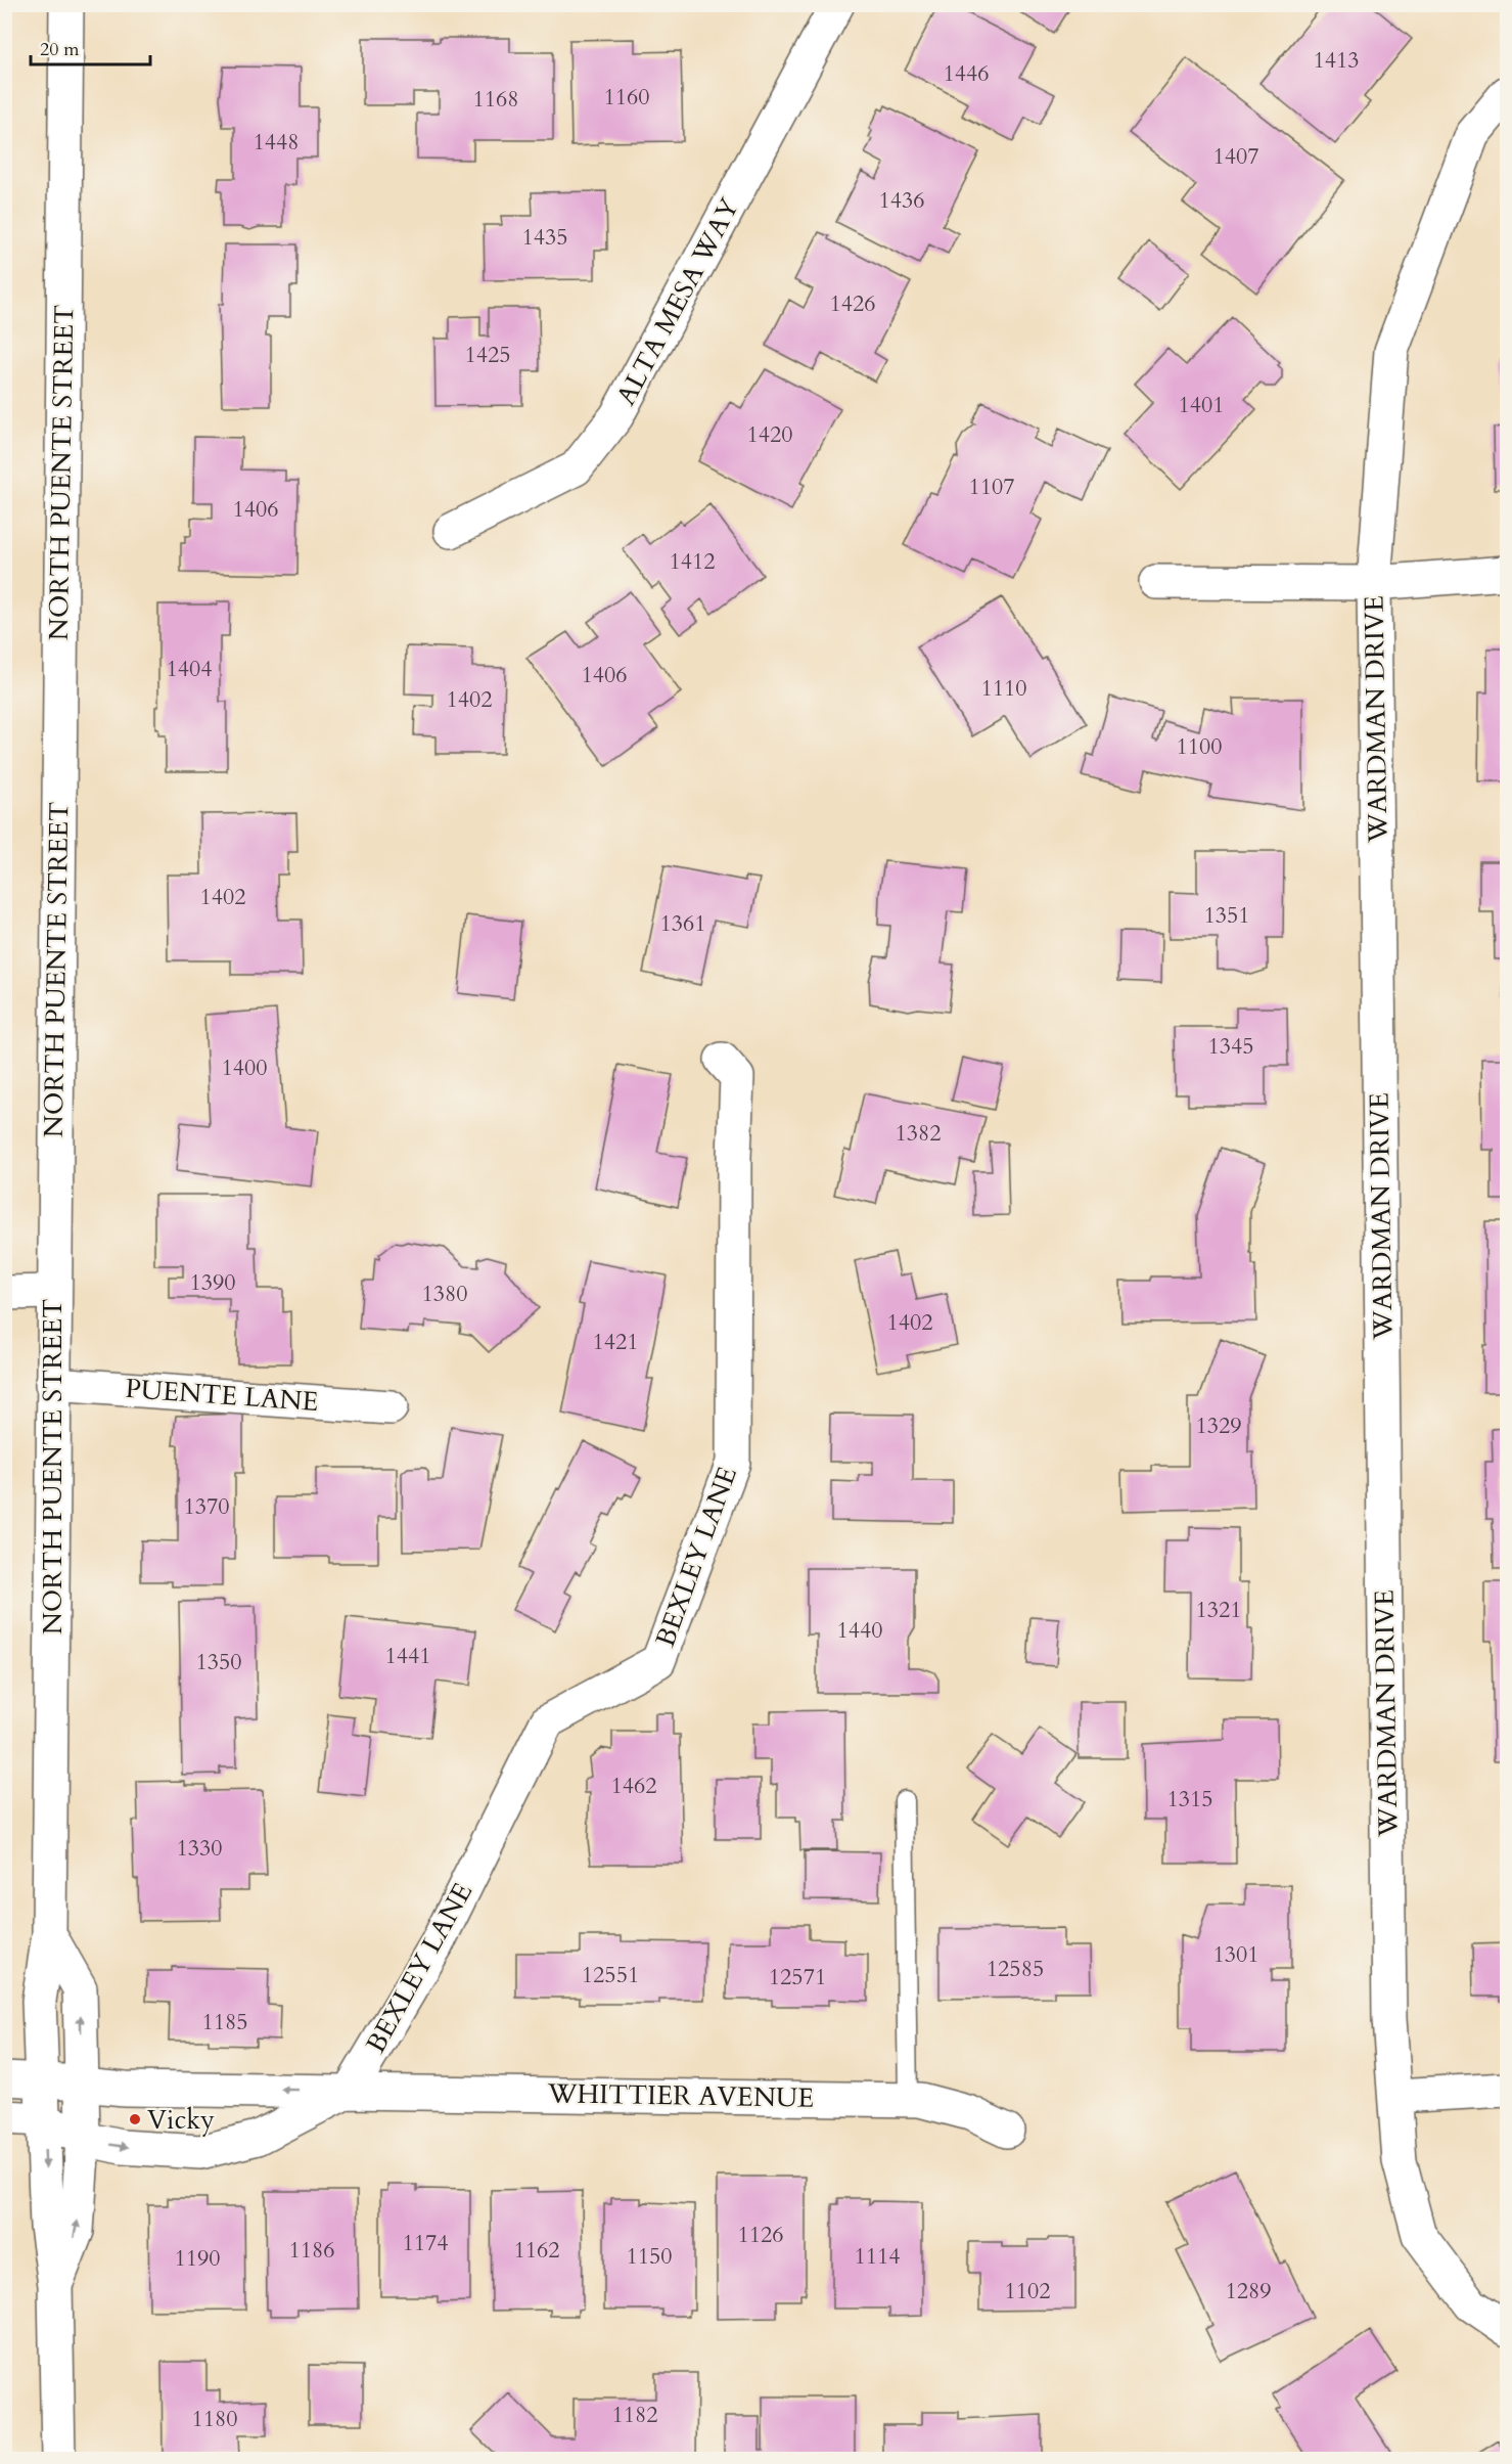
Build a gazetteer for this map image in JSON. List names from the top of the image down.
{
  "streets": {
    "street": [
      "ALTA MESA WAY",
      "NORTH PUENTE STREET",
      "WARDMAN DRIVE",
      "PUENTE LANE",
      "BEXLEY LANE",
      "WHITTIER AVENUE"
    ]
  },
  "crossings": [
    ["NORTH PUENTE STREET", "PUENTE LANE"],
    ["NORTH PUENTE STREET", "WHITTIER AVENUE"],
    ["BEXLEY LANE", "WHITTIER AVENUE"]
  ],
  "places": ["Vicky"],
  "house_numbers": [
    "1413",
    "1446",
    "1160",
    "1168",
    "1448",
    "1407",
    "1436",
    "1435",
    "1426",
    "1425",
    "1401",
    "1420",
    "1107",
    "1406",
    "1412",
    "1404",
    "1406",
    "1110",
    "1402",
    "1100",
    "1402",
    "1351",
    "1361",
    "1345",
    "1400",
    "1382",
    "1390",
    "1380",
    "1402",
    "1421",
    "1329",
    "1370",
    "1321",
    "1440",
    "1441",
    "1350",
    "1462",
    "1315",
    "1330",
    "1301",
    "12585",
    "12551",
    "12571",
    "1185",
    "1126",
    "1174",
    "1186",
    "1162",
    "1150",
    "1114",
    "1190",
    "1102",
    "1289",
    "1182",
    "1180"
  ],
  "scale_bar": "20 m"
}
